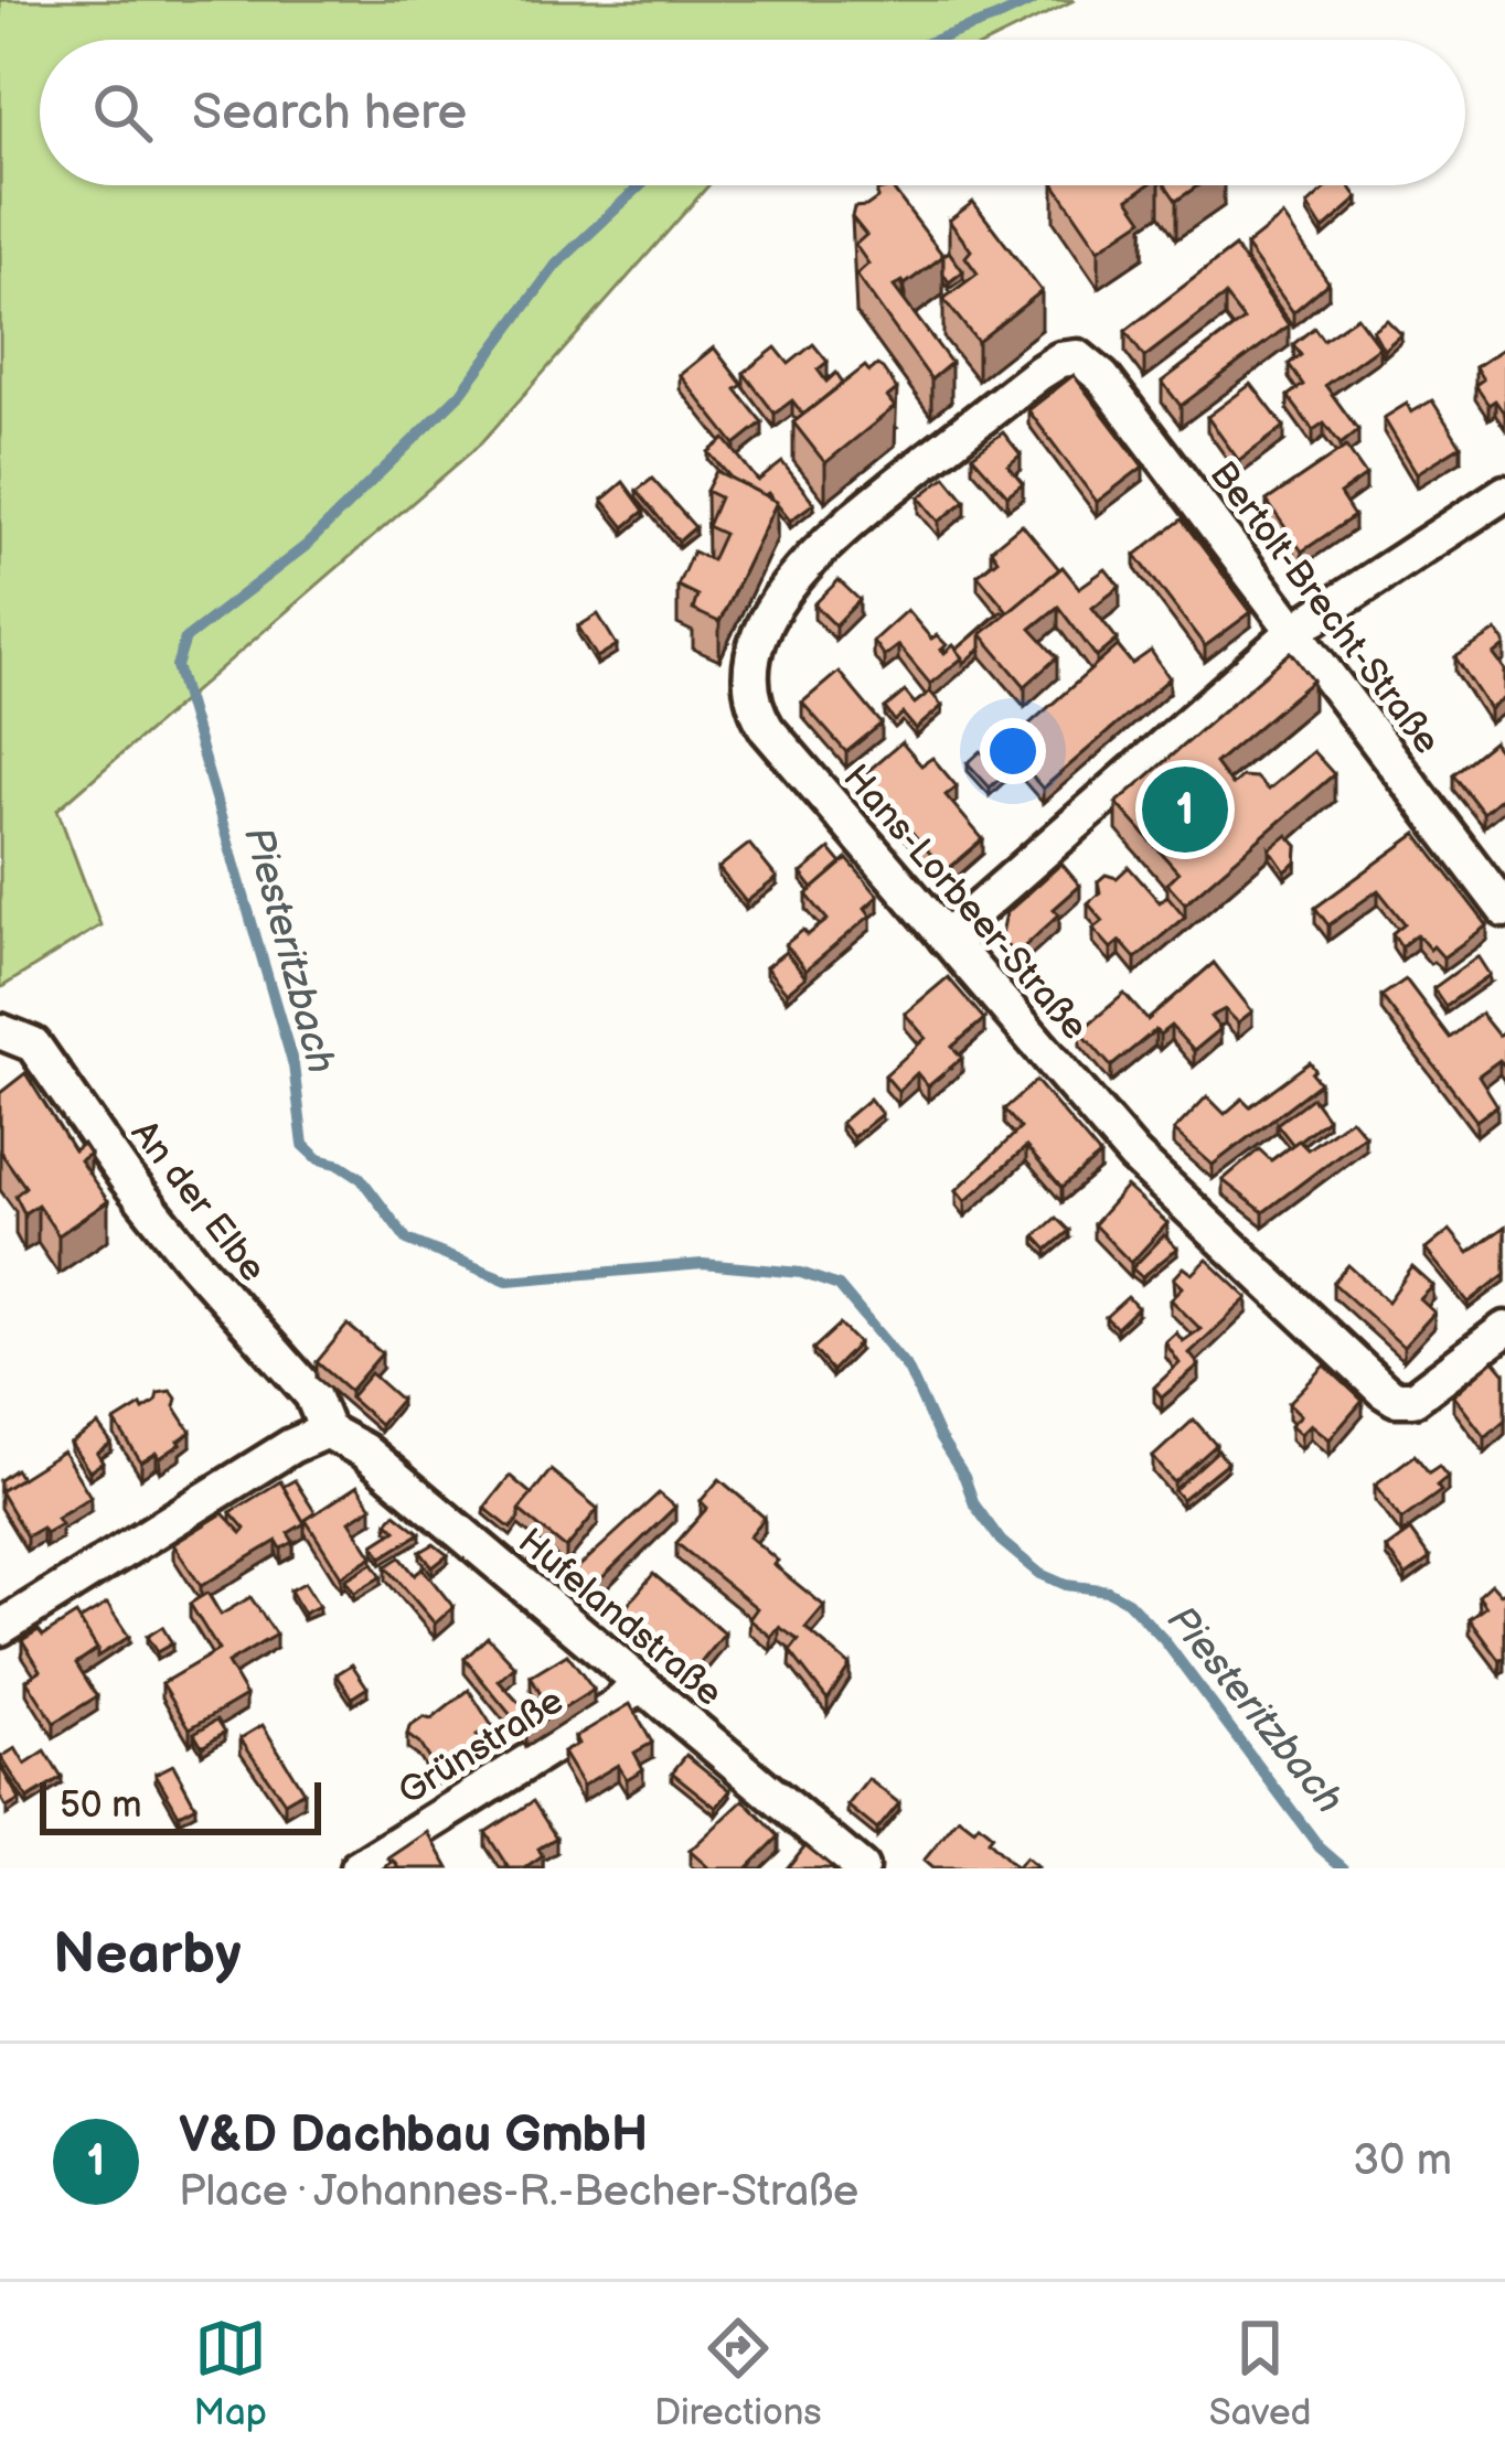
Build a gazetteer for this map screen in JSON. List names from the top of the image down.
{
  "streets": {
    "street": [
      "Bertolt-Brecht-Straße",
      "Hans-Lorbeer-Straße",
      "An der Elbe",
      "Hufelandstraße",
      "Grünstraße"
    ]
  },
  "crossings": [
    ["Bertolt-Brecht-Straße", "Hans-Lorbeer-Straße"],
    ["An der Elbe", "Hufelandstraße"],
    ["Hufelandstraße", "Grünstraße"]
  ],
  "water": ["Piesteritzbach"],
  "scale_bar": "50 m",
  "page": {
    "search": "Search here",
    "pins": "1",
    "scale": "50 m",
    "heading": "Nearby",
    "list": [
      {
        "mark": "1",
        "name": "V&D Dachbau GmbH",
        "note": "Place · Johannes-R.-Becher-Straße",
        "value": "30 m"
      }
    ],
    "nav": ["Map", "Directions", "Saved"]
  }
}
